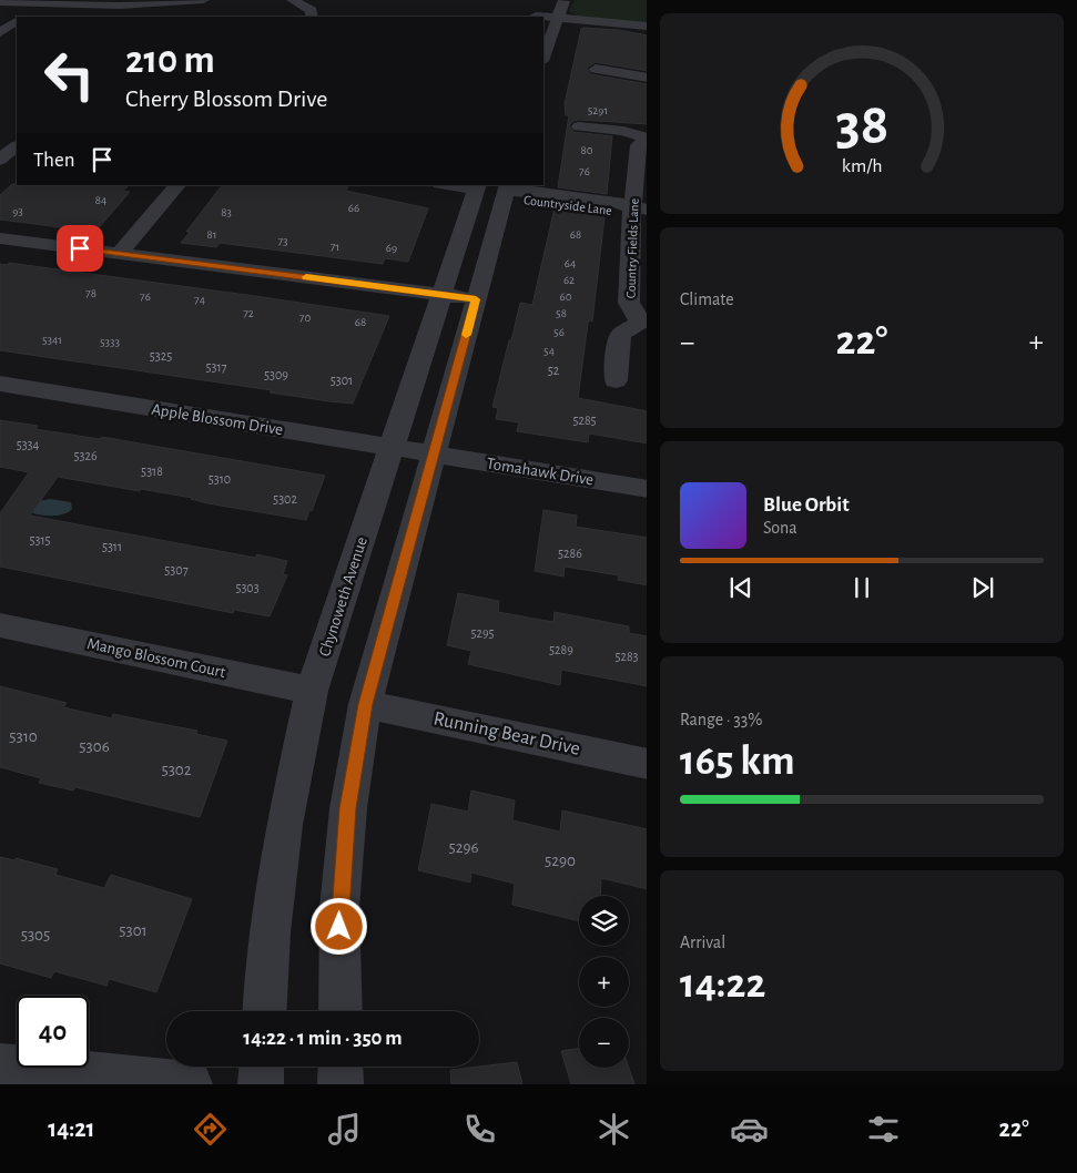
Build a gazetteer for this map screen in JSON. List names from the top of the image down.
{
  "streets": {
    "street": [
      "Countryside Lane",
      "Country Fields Lane",
      "Apple Blossom Drive",
      "Tomahawk Drive",
      "Chynoweth Avenue",
      "Mango Blossom Court",
      "Running Bear Drive"
    ]
  },
  "crossings": [
    ["Countryside Lane", "Country Fields Lane"],
    ["Apple Blossom Drive", "Tomahawk Drive"],
    ["Apple Blossom Drive", "Chynoweth Avenue"],
    ["Chynoweth Avenue", "Mango Blossom Court"]
  ],
  "house_numbers": [
    "5291",
    "80",
    "76",
    "84",
    "66",
    "93",
    "83",
    "81",
    "68",
    "73",
    "71",
    "69",
    "64",
    "62",
    "78",
    "76",
    "60",
    "74",
    "72",
    "58",
    "70",
    "68",
    "56",
    "5341",
    "5333",
    "54",
    "5325",
    "5317",
    "52",
    "5309",
    "5301",
    "5285",
    "5334",
    "5326",
    "5318",
    "5310",
    "5302",
    "5315",
    "5311",
    "5286",
    "5307",
    "5303",
    "5295",
    "5289",
    "5283",
    "5310",
    "5306",
    "5302",
    "5296",
    "5290",
    "5301",
    "5305"
  ],
  "page": {
    "turn": ["210 m", "Cherry Blossom Drive"],
    "then": "Then",
    "tile": [
      "Climate",
      ["Range · 33%", "165 km"],
      ["Arrival", "14:22"]
    ],
    "heat": ["−", "22°", "+"],
    "song": ["Blue Orbit", "Sona"],
    "map_buttons": ["+", "−"],
    "limit": "40",
    "trip": "14:22 · 1 min · 350 m",
    "tabs": ["14:21", "22°"],
    "gauge": ["38", "km/h"]
  }
}
